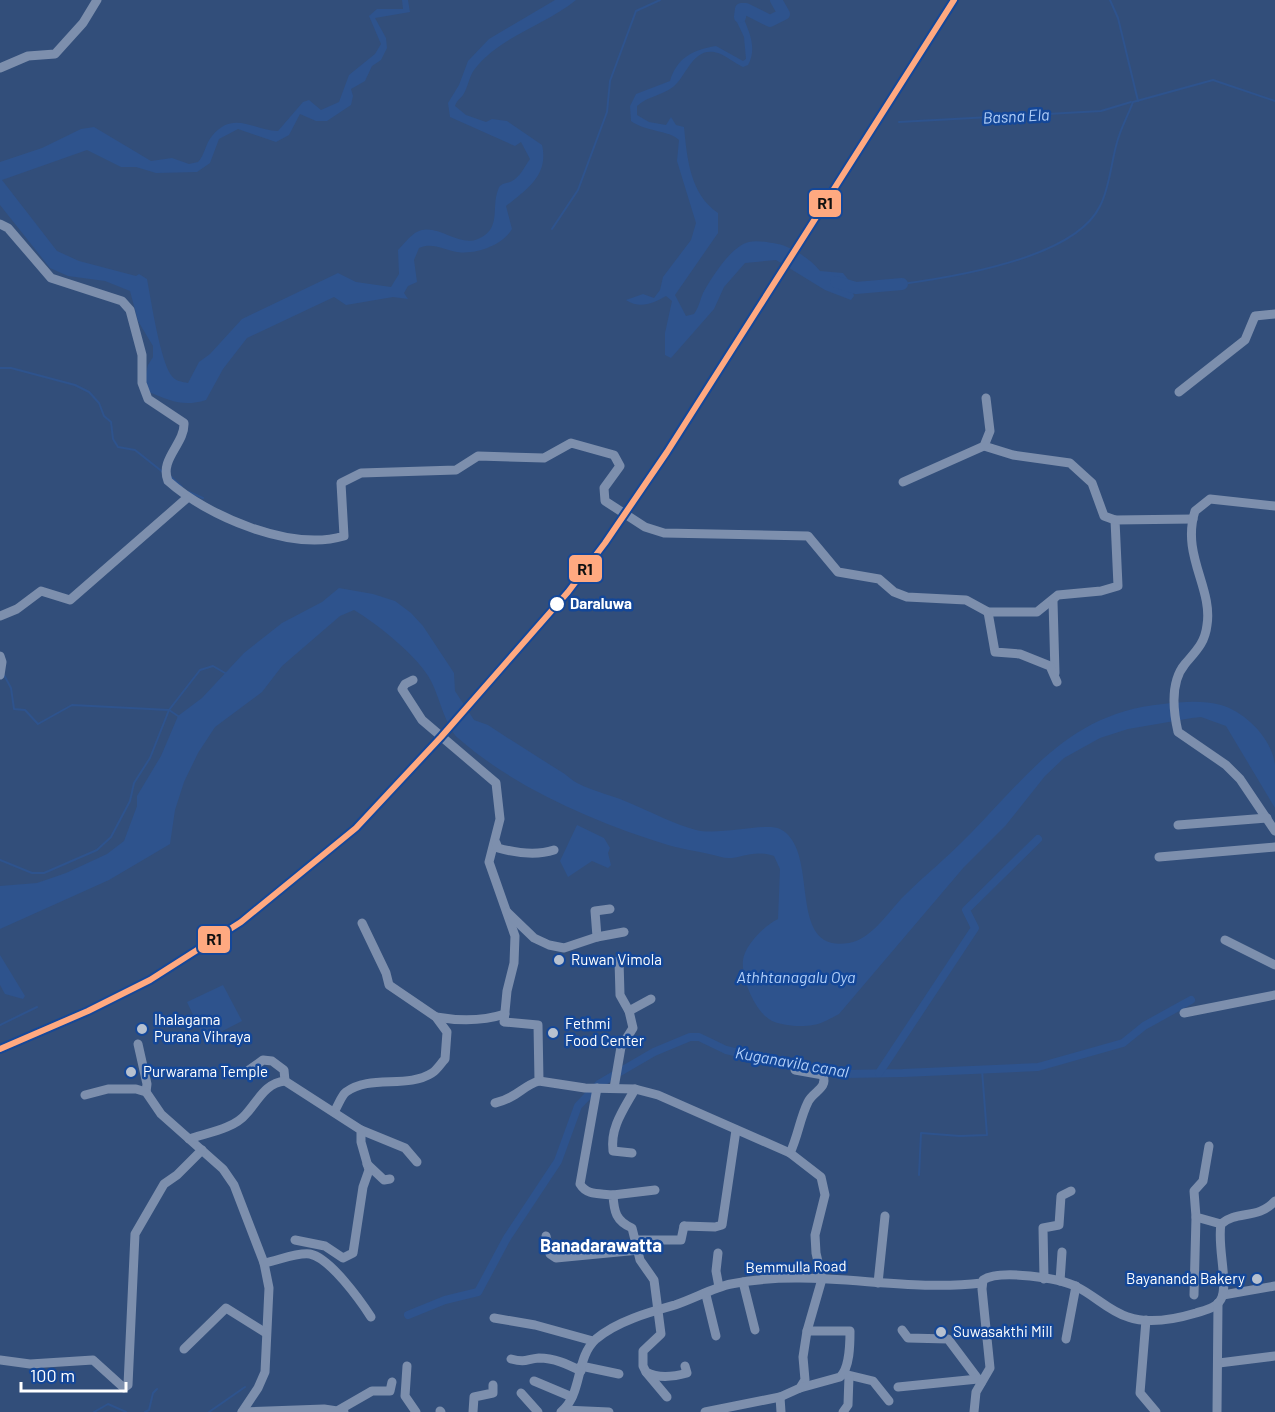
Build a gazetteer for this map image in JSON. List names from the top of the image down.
{
  "streets": {
    "street": ["Bemmulla Road"]
  },
  "districts": ["Banadarawatta"],
  "water": ["Basna Ela", "Athhtanagalu Oya", "Kuganavila canal"],
  "places": [
    "Daraluwa",
    "Ruwan Vimola",
    "Ihalagama Purana Vihraya",
    "Fethmi Food Center",
    "Purwarama Temple",
    "Bayananda Bakery",
    "Suwasakthi Mill"
  ],
  "lines": ["transit line R1"],
  "scale_bar": "100 m"
}
